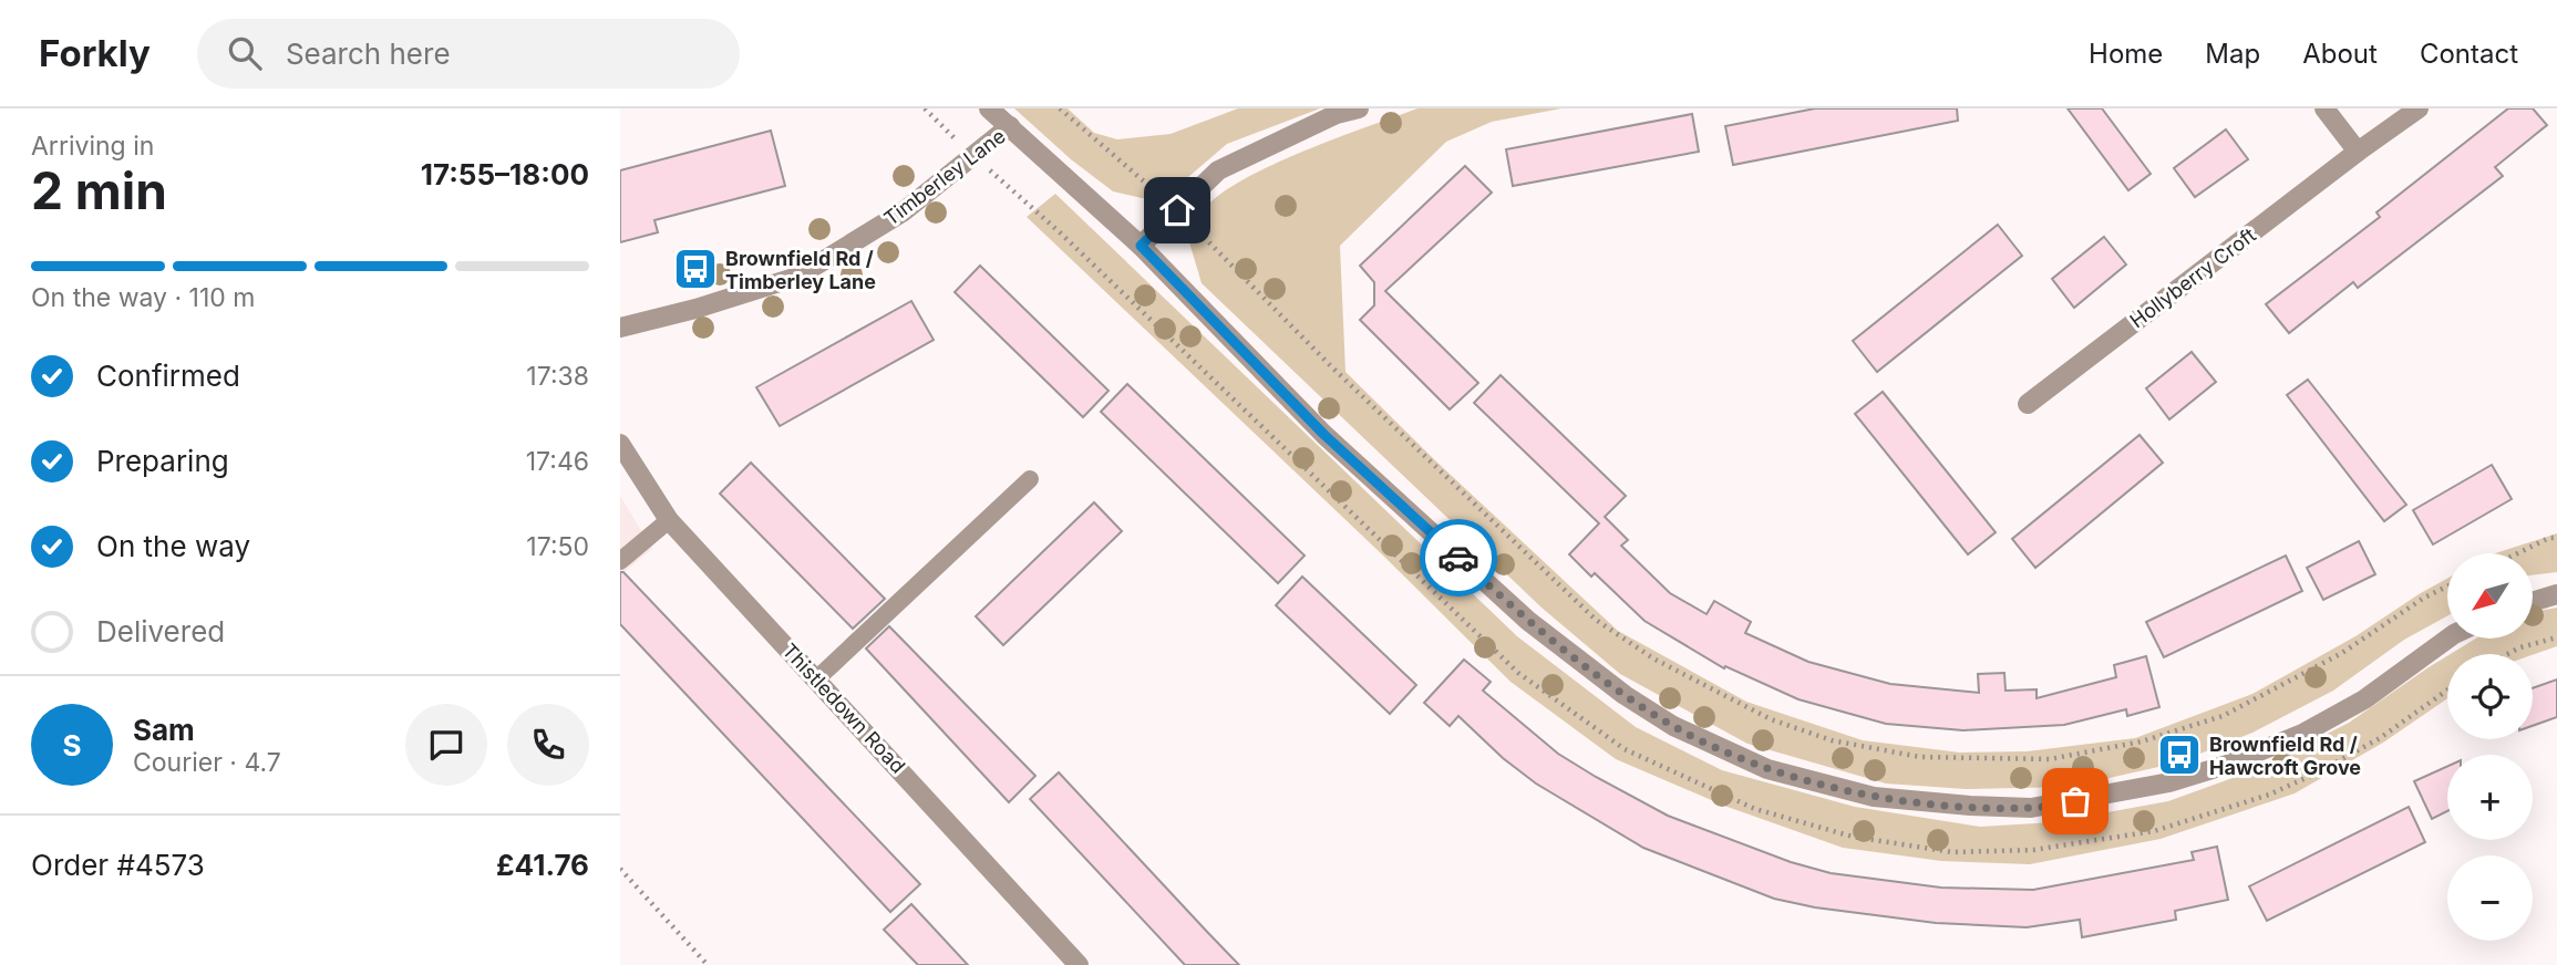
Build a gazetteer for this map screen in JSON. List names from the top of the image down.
{
  "streets": {
    "street": ["Timberley Lane", "Hollyberry Croft", "Thistledown Road"]
  },
  "places": {
    "bus stop": ["Brownfield Rd / Timberley Lane", "Brownfield Rd / Hawcroft Grove"]
  },
  "north": "bottom left",
  "page": {
    "header": "Forkly",
    "search": "Search here",
    "nav": [
      "Home",
      "Map",
      "About",
      "Contact"
    ],
    "heading": ["2 min", "Arriving in", "17:55–18:00"],
    "panel": [
      "Sam",
      "Courier · 4.7",
      "Order #4573",
      "£41.76"
    ],
    "bar": "On the way · 110 m",
    "list": [
      ["Confirmed", "17:38"],
      ["Preparing", "17:46"],
      ["On the way", "17:50"],
      "Delivered"
    ],
    "map_buttons": ["+", "−"],
    "round": "S"
  }
}
